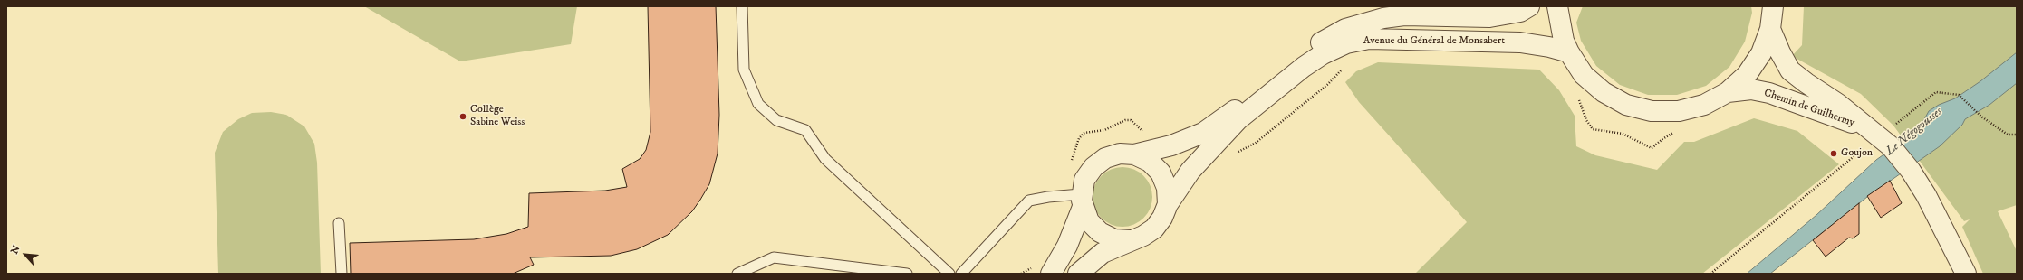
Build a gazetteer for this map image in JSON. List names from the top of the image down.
{
  "streets": {
    "street": ["Avenue du Général de Monsabert", "Chemin de Guilhermy"]
  },
  "water": ["Le Négogousses"],
  "places": ["Collège Sabine Weiss", "Goujon"],
  "north": "top left"
}
